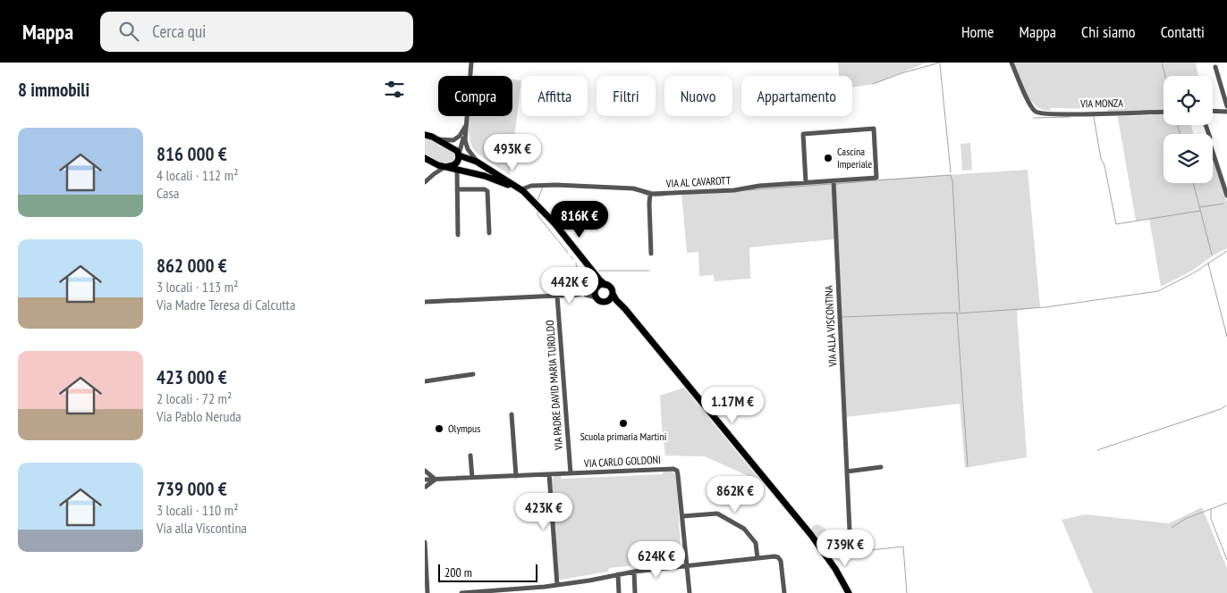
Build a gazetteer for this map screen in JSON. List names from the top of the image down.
{
  "streets": {
    "street": [
      "VIA MONZA",
      "VIA AL CAVAROTT",
      "VIA ALLA VISCONTINA",
      "VIA PADRE DAVID MARIA TUROLDO",
      "VIA CARLO GOLDONI"
    ]
  },
  "crossings": [
    ["VIA AL CAVAROTT", "VIA ALLA VISCONTINA"],
    ["VIA PADRE DAVID MARIA TUROLDO", "VIA CARLO GOLDONI"]
  ],
  "places": ["Cascina Imperiale", "Scuola primaria Martini", "Olympus"],
  "scale_bar": "200 m",
  "page": {
    "header": "Mappa",
    "search": "Cerca qui",
    "nav": [
      "Home",
      "Mappa",
      "Chi siamo",
      "Contatti"
    ],
    "heading": "8 immobili",
    "chip": [
      "Compra",
      "Affitta",
      "Filtri",
      "Nuovo",
      "Appartamento"
    ],
    "list": [
      {
        "name": "816 000 €",
        "note": "4 locali · 112 m² · Casa"
      },
      {
        "name": "862 000 €",
        "note": "3 locali · 113 m² · Via Madre Teresa di Calcutta"
      },
      {
        "name": "423 000 €",
        "note": "2 locali · 72 m² · Via Pablo Neruda"
      },
      {
        "name": "739 000 €",
        "note": "3 locali · 110 m² · Via alla Viscontina"
      }
    ],
    "price": [
      "493K €",
      "816K €",
      "442K €",
      "1.17M €",
      "862K €",
      "423K €",
      "739K €",
      "624K €"
    ],
    "scale": "200 m"
  }
}
